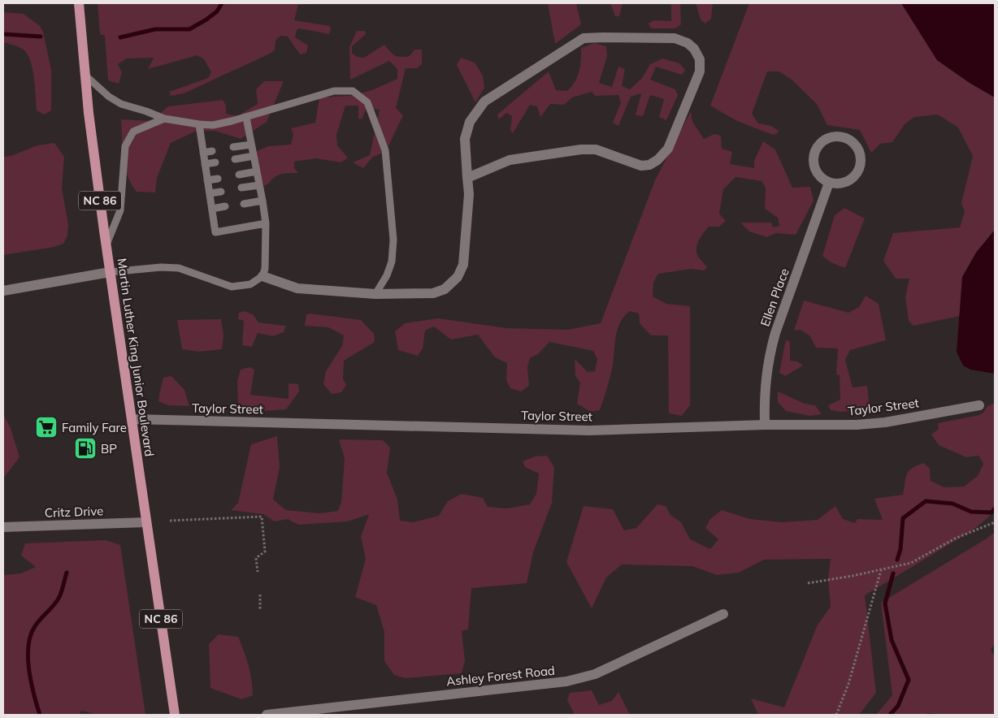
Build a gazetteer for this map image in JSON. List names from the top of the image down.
{
  "streets": {
    "main road": ["NC 86", "Martin Luther King Junior Boulevard"],
    "street": [
      "Ellen Place",
      "Taylor Street",
      "Critz Drive",
      "Ashley Forest Road"
    ]
  },
  "crossings": [
    ["Ellen Place", "Taylor Street"],
    ["Martin Luther King Junior Boulevard", "Taylor Street"],
    ["Martin Luther King Junior Boulevard", "Critz Drive"]
  ],
  "places": {
    "supermarket": ["Family Fare"],
    "fuel station": ["BP"]
  }
}
